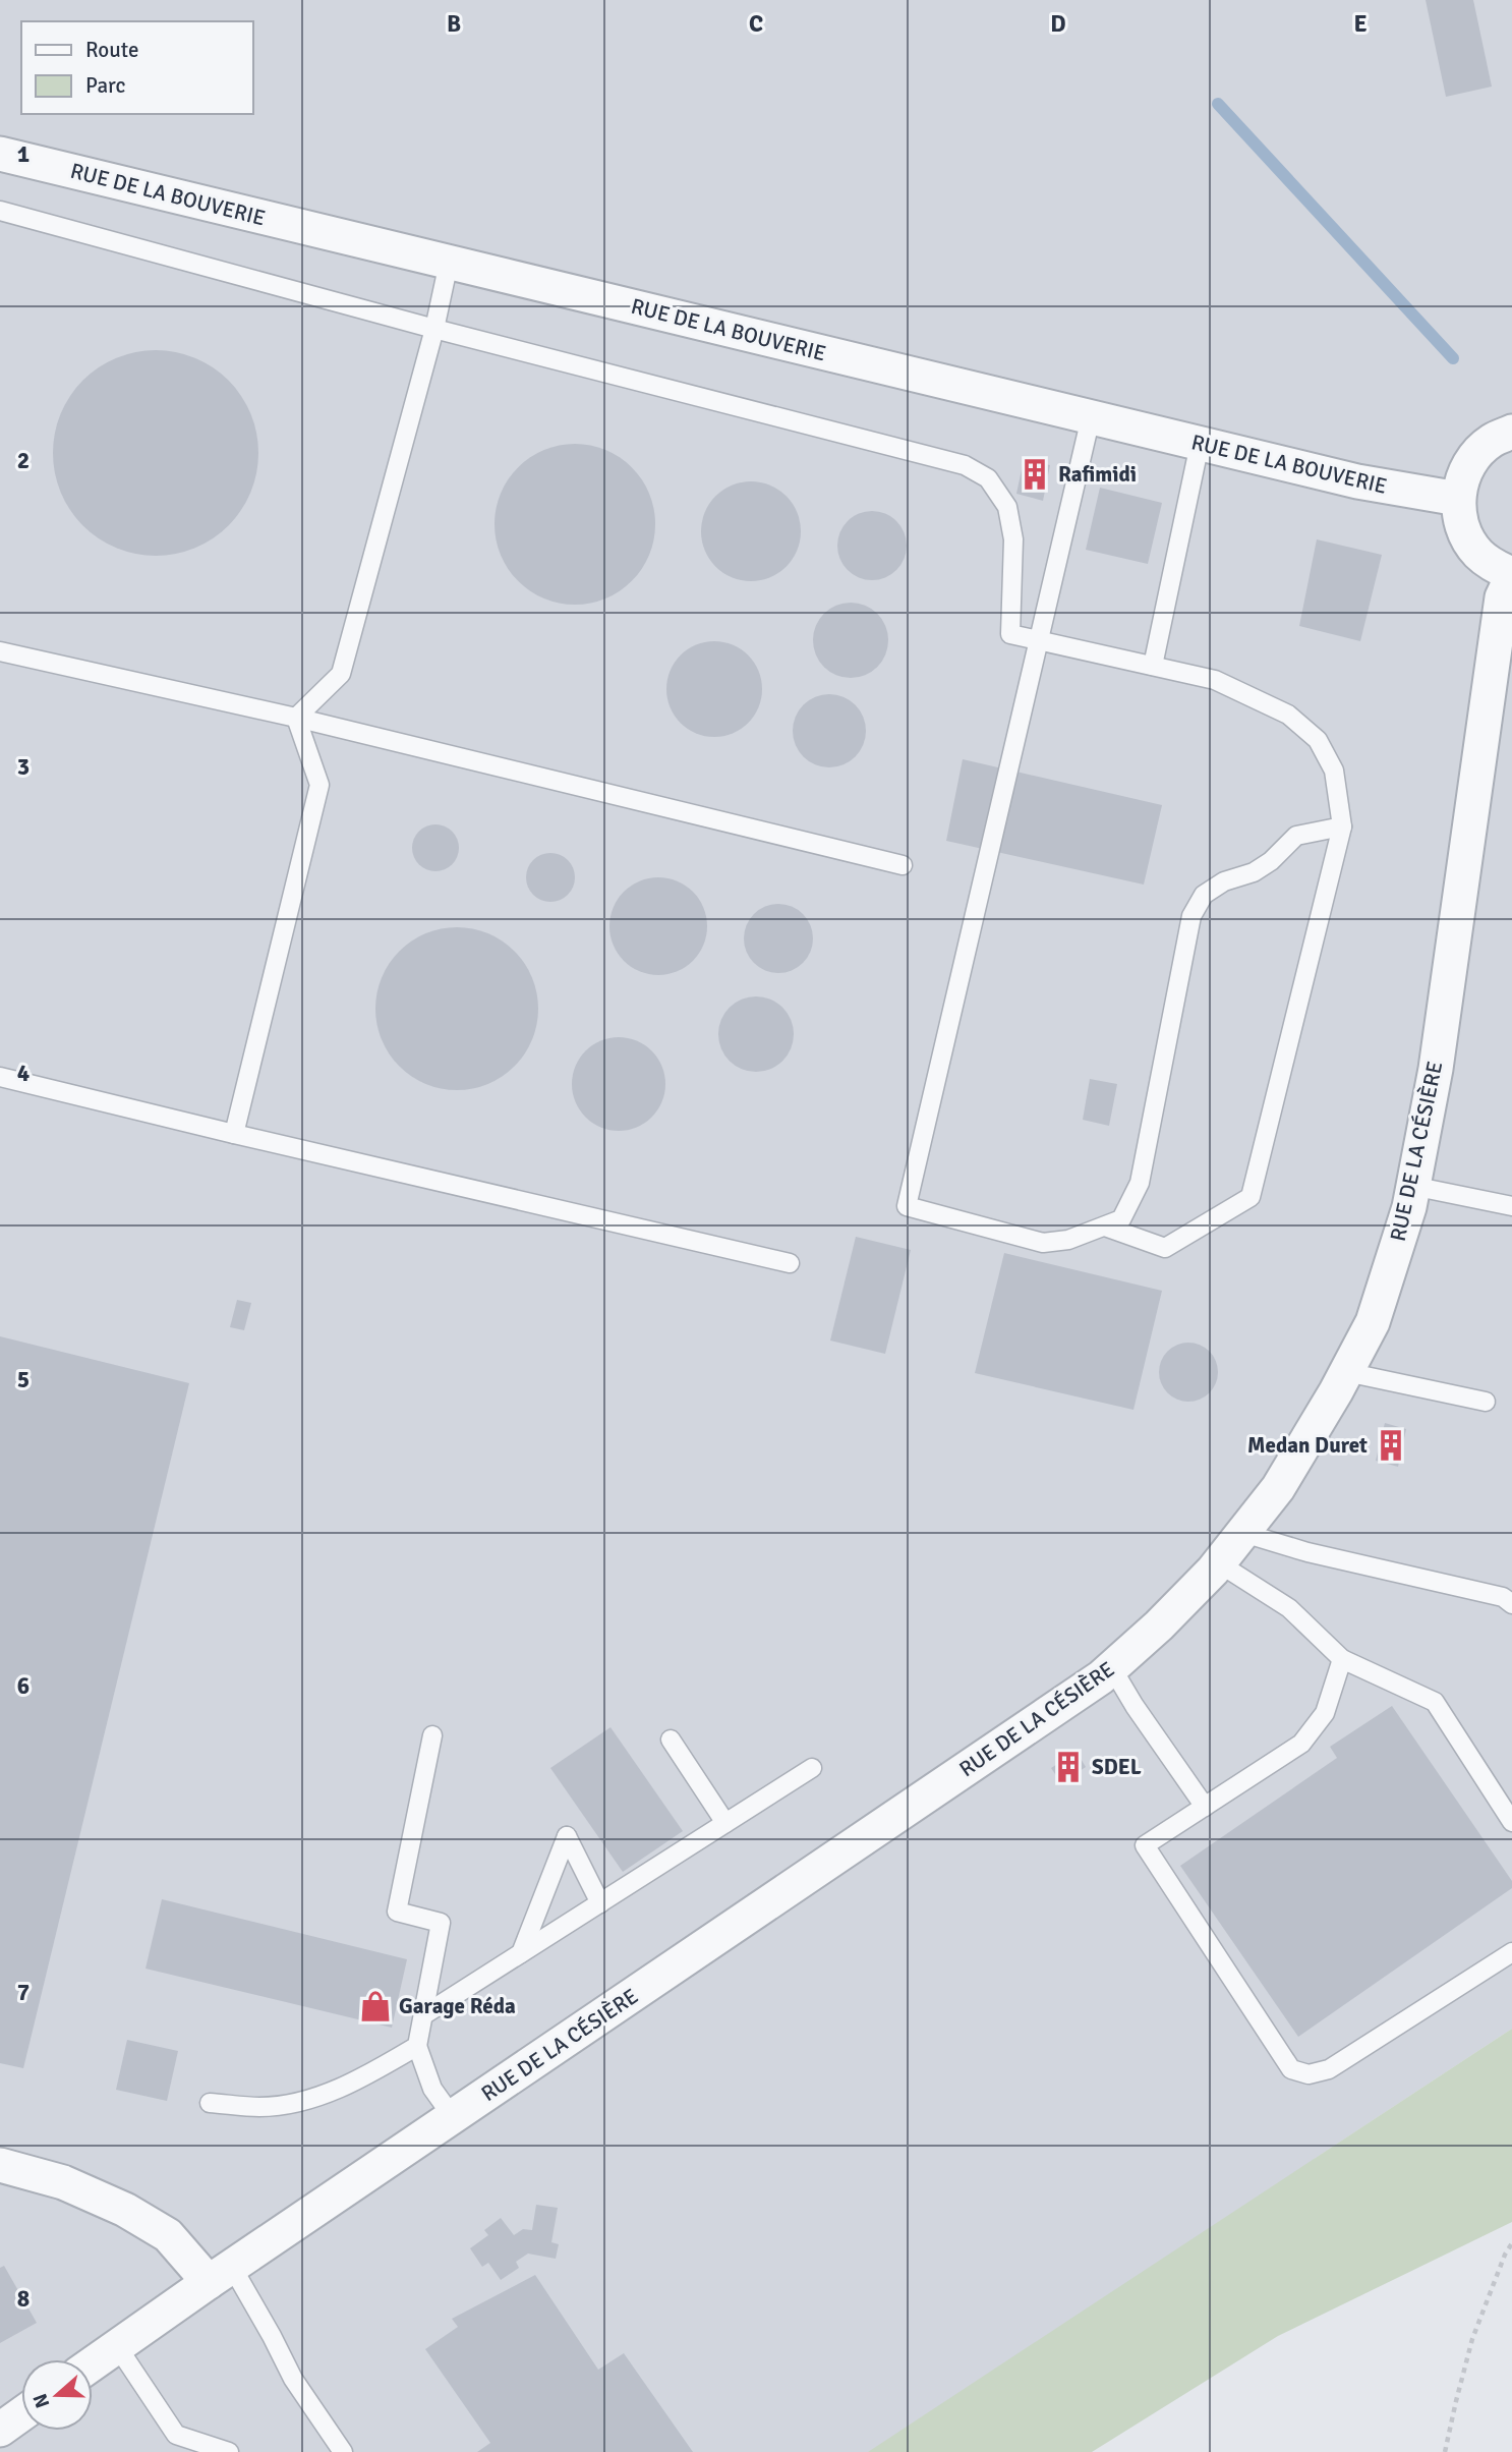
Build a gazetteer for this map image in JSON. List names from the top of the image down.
{
  "streets": {
    "street": ["RUE DE LA BOUVERIE", "RUE DE LA CÉSIÈRE"]
  },
  "places": {
    "building": ["Rafimidi", "Medan Duret", "SDEL"],
    "shop": ["Garage Réda"]
  },
  "legend": ["Route", "Parc"],
  "north": "left",
  "grid": {
    "columns": [
      "B",
      "C",
      "D",
      "E"
    ],
    "rows": [
      "1",
      "2",
      "3",
      "4",
      "5",
      "6",
      "7",
      "8"
    ]
  }
}
